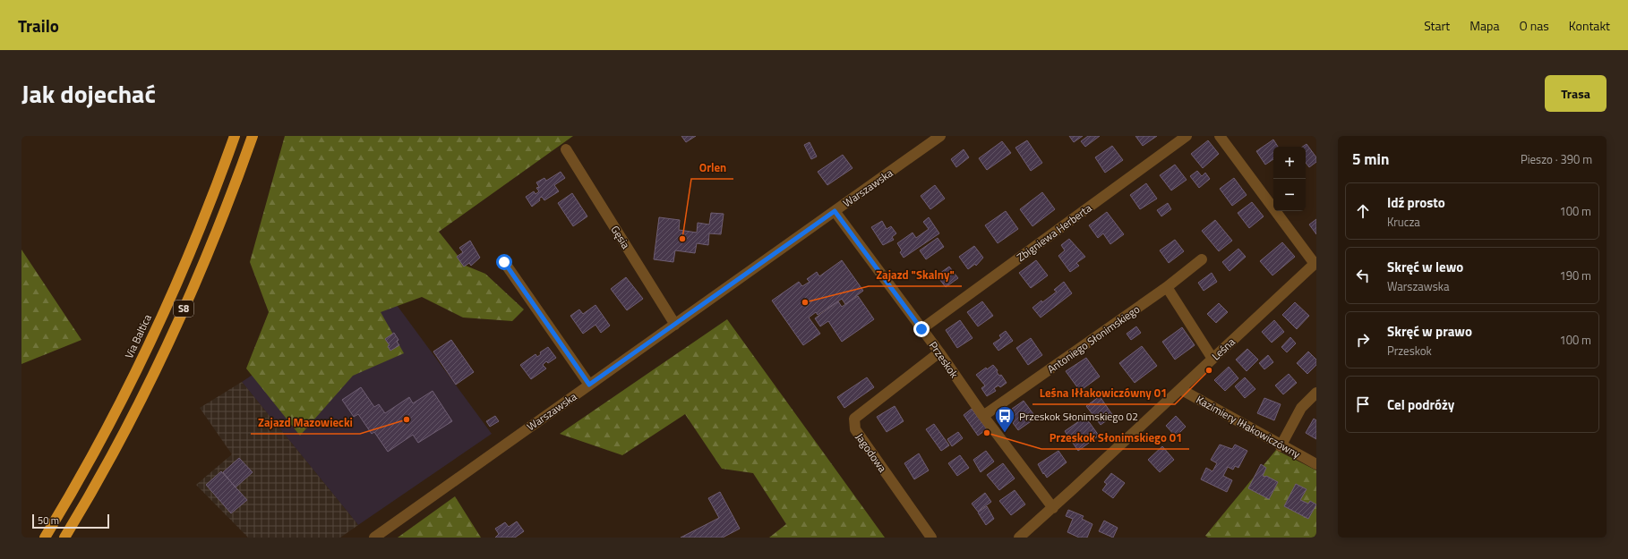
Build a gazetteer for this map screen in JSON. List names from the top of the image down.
{
  "streets": {
    "highway": ["S8", "Via Baltica"],
    "street": [
      "Warszawska",
      "Zbigniewa Herberta",
      "Gęsia",
      "Antoniego Słonimskiego",
      "Leśna",
      "Przeskok",
      "Kazimiery Iłłakowiczówny",
      "Jagodowa"
    ]
  },
  "crossings": [
    ["Warszawska", "Gęsia"],
    ["Warszawska", "Przeskok"],
    ["Zbigniewa Herberta", "Przeskok"],
    ["Antoniego Słonimskiego", "Przeskok"],
    ["Leśna", "Przeskok"],
    ["Leśna", "Kazimiery Iłłakowiczówny"],
    ["Przeskok", "Jagodowa"]
  ],
  "places": {
    "other": [
      "Orlen",
      "Zajazd \"Skalny\"",
      "Leśna Iłłakowiczówny 01",
      "Zajazd Mazowiecki",
      "Przeskok Słonimskiego 01"
    ],
    "bus stop": ["Przeskok Słonimskiego 02"]
  },
  "scale_bar": "50 m",
  "page": {
    "header": "Trailo",
    "nav": [
      "Start",
      "Mapa",
      "O nas",
      "Kontakt"
    ],
    "title": "Jak dojechać",
    "buttons": "Trasa",
    "heading": ["5 min", "Pieszo · 390 m"],
    "map_buttons": ["+", "−"],
    "list": [
      ["Idź prosto", "Krucza", "100 m"],
      ["Skręć w lewo", "Warszawska", "190 m"],
      ["Skręć w prawo", "Przeskok", "100 m"],
      "Cel podróży"
    ],
    "scale": "50 m"
  }
}
